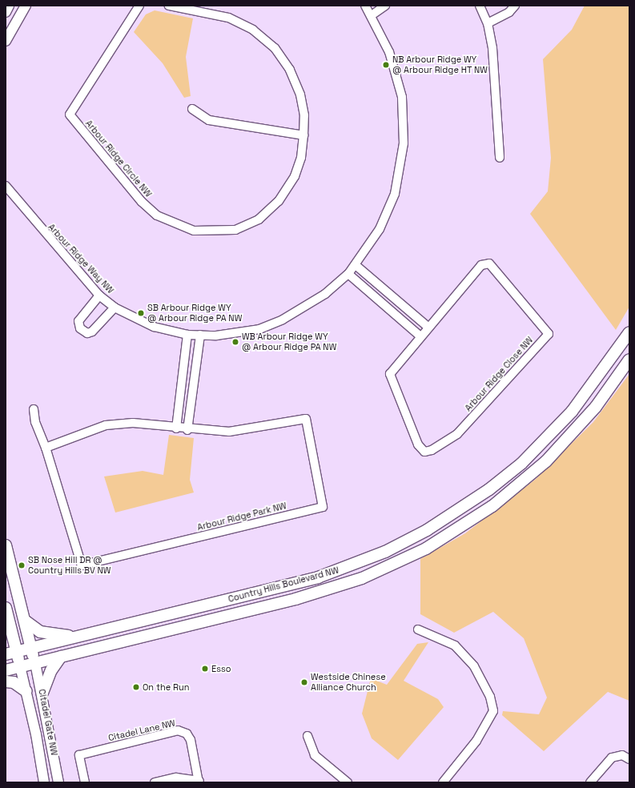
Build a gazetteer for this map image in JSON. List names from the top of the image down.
{
  "streets": {
    "main road": ["Country Hills Boulevard NW"],
    "street": [
      "Arbour Ridge Circle NW",
      "Arbour Ridge Way NW",
      "Arbour Ridge Close NW",
      "Arbour Ridge Park NW",
      "Citadel Gate NW",
      "Citadel Lane NW"
    ]
  },
  "crossings": [
    ["Country Hills Boulevard NW", "Citadel Gate NW"]
  ],
  "places": [
    "NB Arbour Ridge WY @ Arbour Ridge HT NW",
    "SB Arbour Ridge WY @ Arbour Ridge PA NW",
    "WB Arbour Ridge WY @ Arbour Ridge PA NW",
    "SB Nose Hill DR @ Country Hills BV NW",
    "Esso",
    "Westside Chinese Alliance Church",
    "On the Run"
  ]
}
